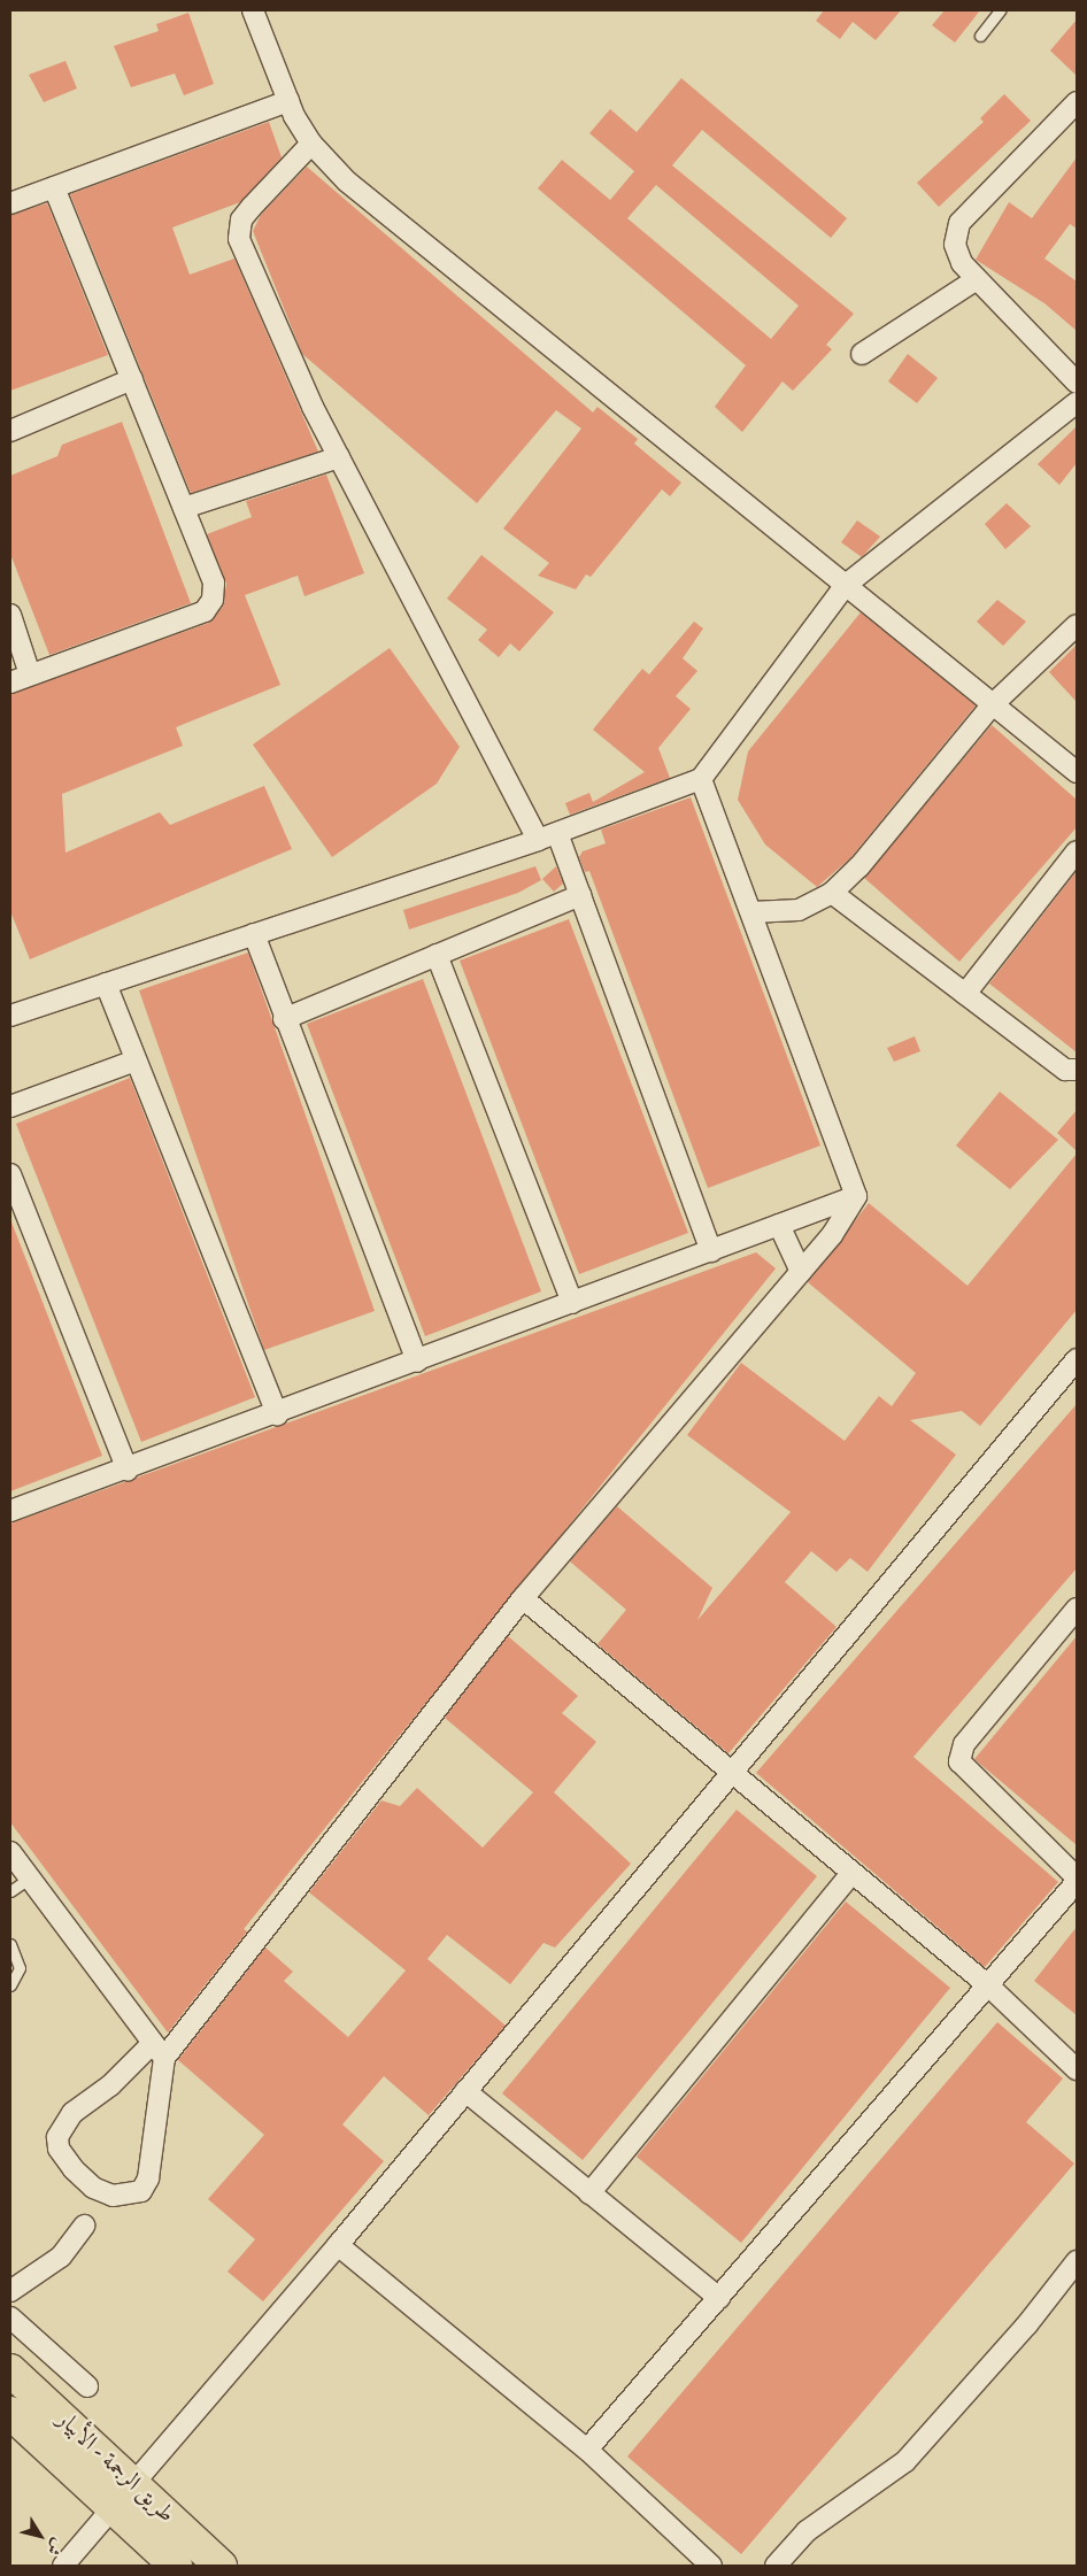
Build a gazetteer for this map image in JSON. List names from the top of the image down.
{
  "streets": {
    "highway": ["طريق الرجمة - الأبيار"]
  },
  "north": "bottom right"
}
